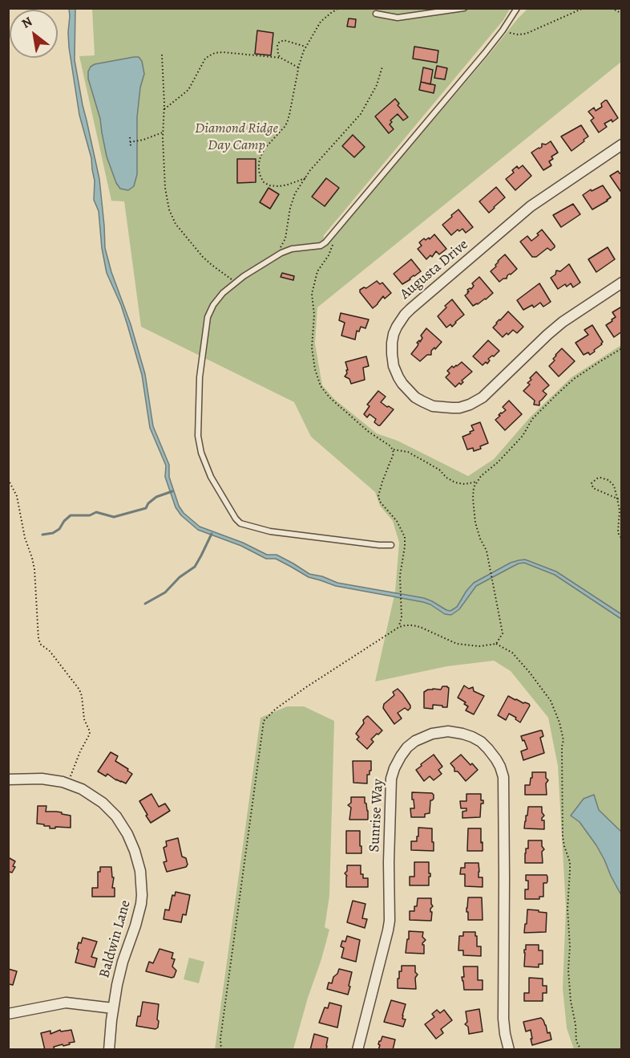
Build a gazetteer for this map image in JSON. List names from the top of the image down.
{
  "streets": {
    "street": ["Augusta Drive", "Sunrise Way", "Baldwin Lane"]
  },
  "parks": ["Diamond Ridge Day Camp"],
  "north": "top left"
}
